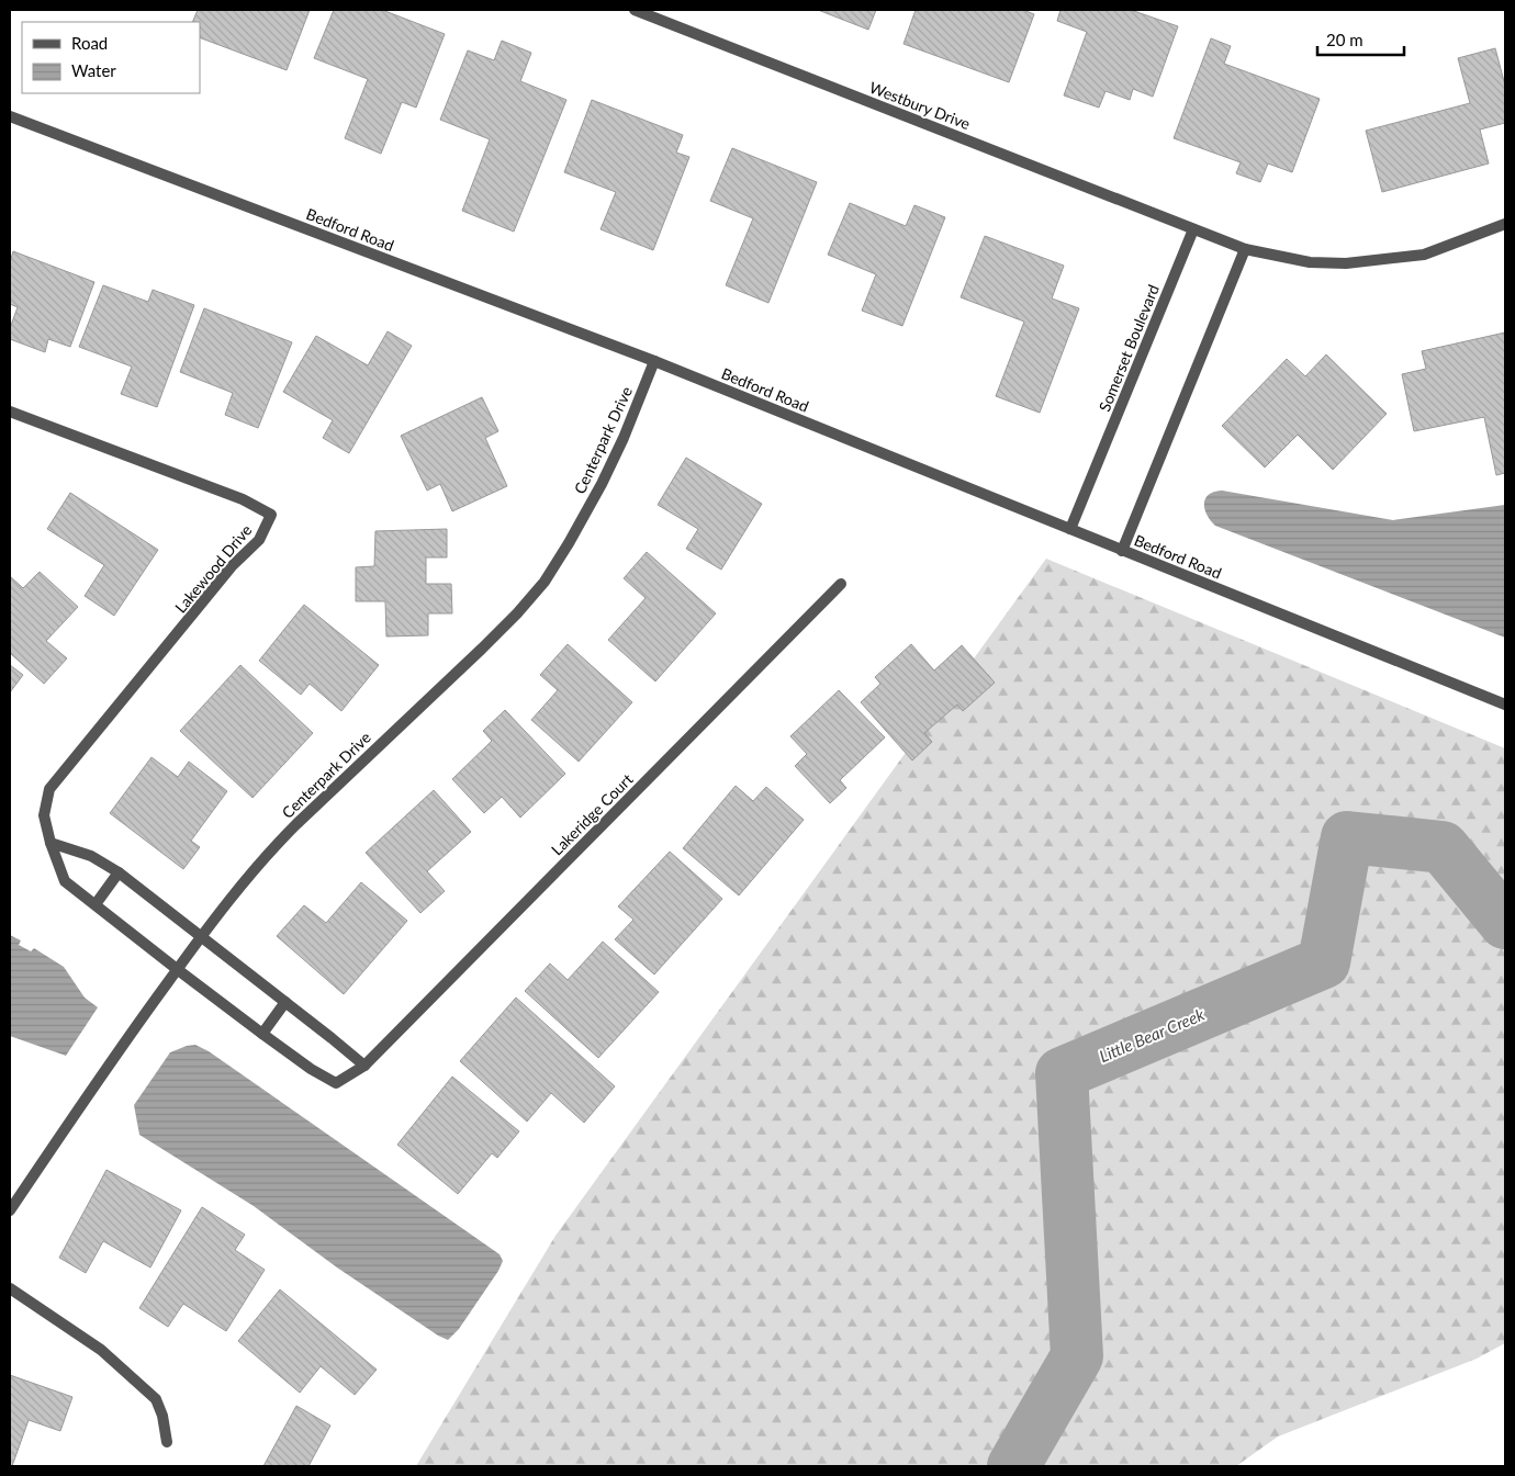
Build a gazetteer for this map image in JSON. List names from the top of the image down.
{
  "streets": {
    "street": [
      "Westbury Drive",
      "Bedford Road",
      "Somerset Boulevard",
      "Centerpark Drive",
      "Lakewood Drive",
      "Lakeridge Court"
    ]
  },
  "crossings": [
    ["Westbury Drive", "Somerset Boulevard"],
    ["Bedford Road", "Somerset Boulevard"],
    ["Bedford Road", "Centerpark Drive"],
    ["Centerpark Drive", "Lakewood Drive"],
    ["Centerpark Drive", "Lakeridge Court"],
    ["Lakewood Drive", "Lakeridge Court"]
  ],
  "water": ["Little Bear Creek"],
  "legend": ["Road", "Water"],
  "scale_bar": "20 m"
}
